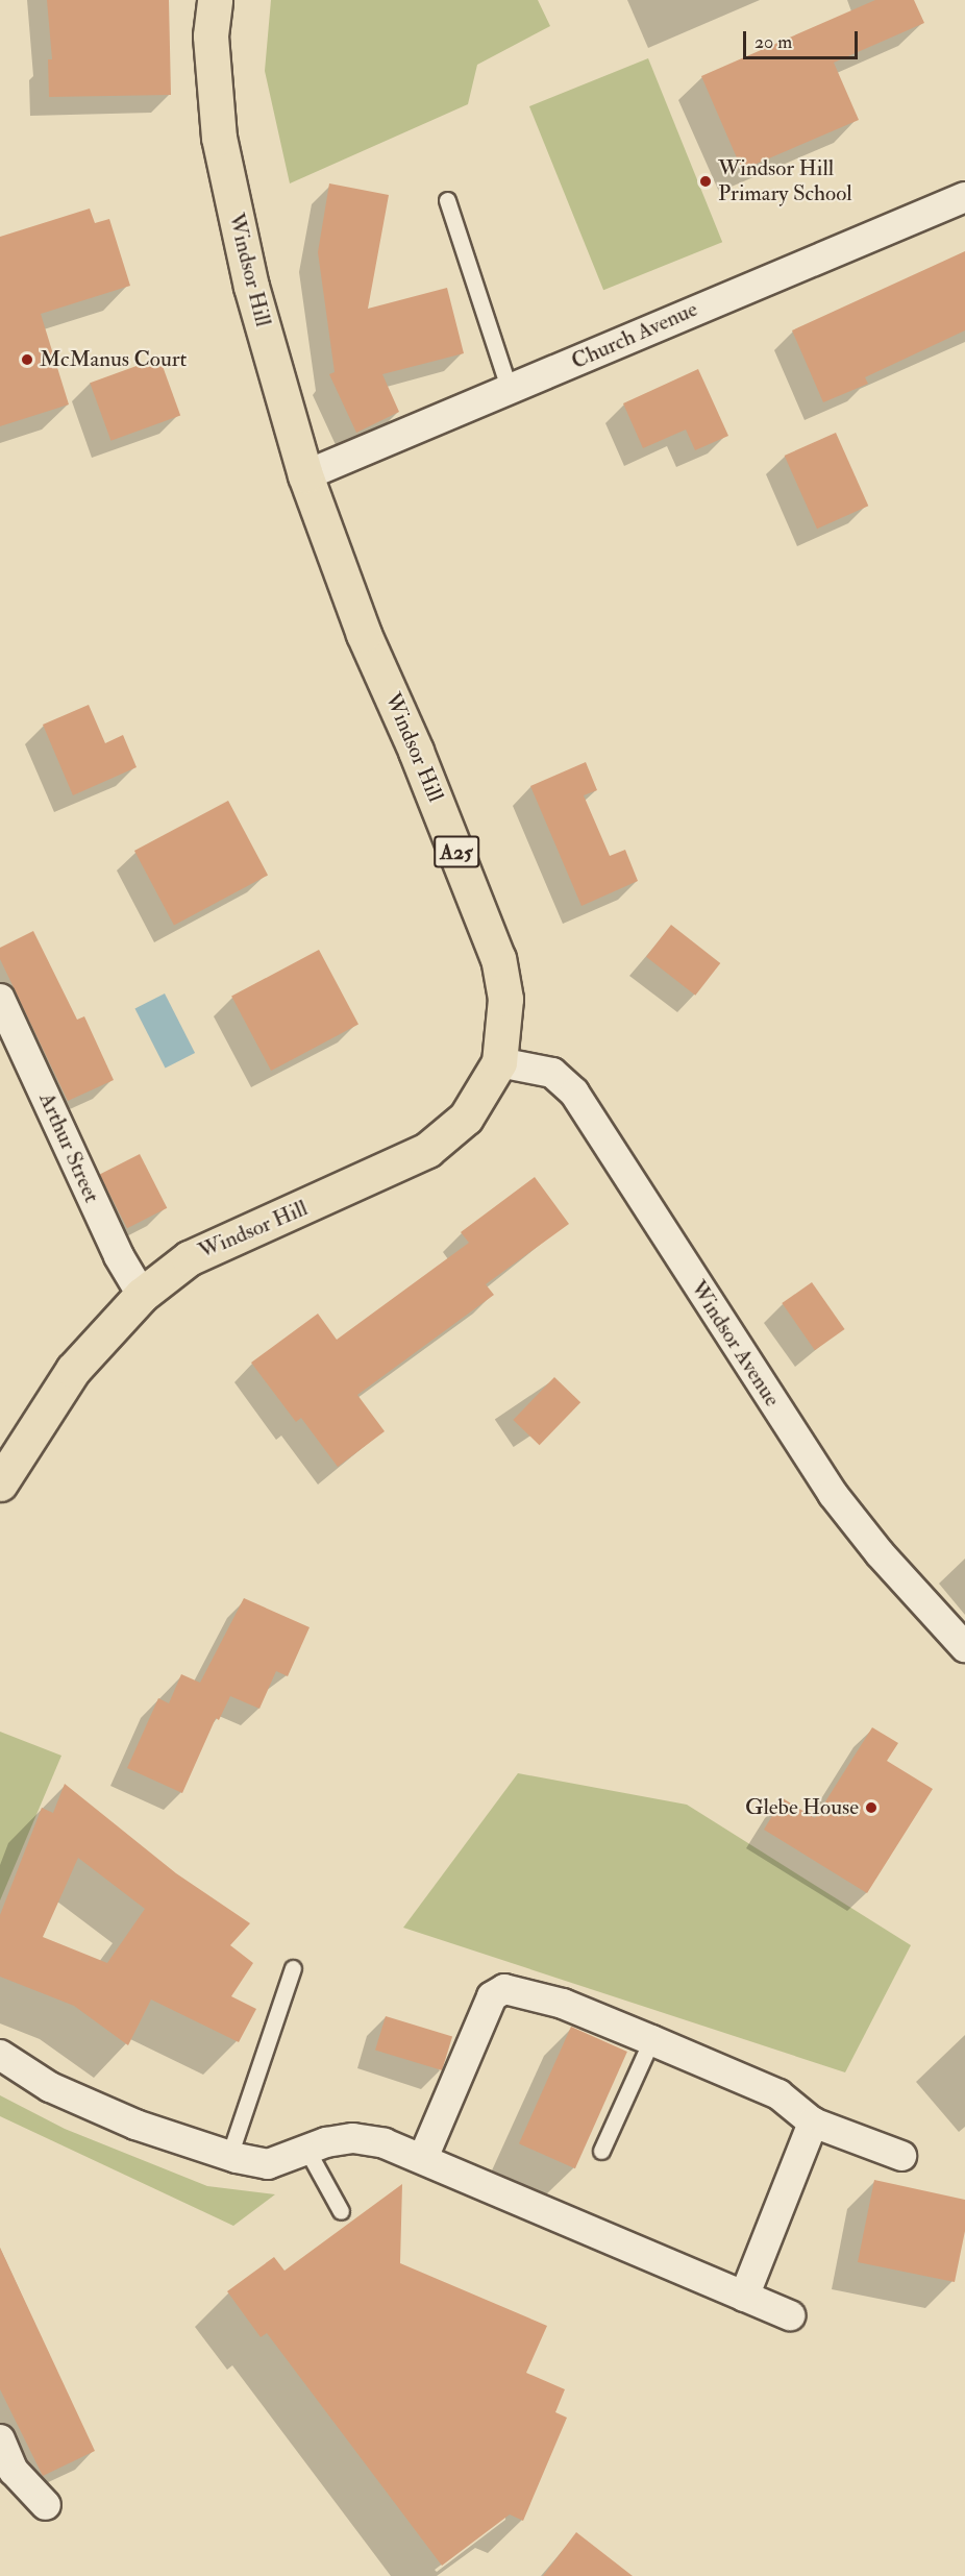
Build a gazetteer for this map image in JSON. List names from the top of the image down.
{
  "streets": {
    "main road": ["Windsor Hill", "A25"],
    "street": ["Church Avenue", "Arthur Street", "Windsor Avenue"]
  },
  "crossings": [
    ["Windsor Hill", "Church Avenue"],
    ["Windsor Hill", "Arthur Street"],
    ["Windsor Hill", "Windsor Avenue"]
  ],
  "places": ["Windsor Hill Primary School", "McManus Court", "Glebe House"],
  "scale_bar": "20 m"
}
